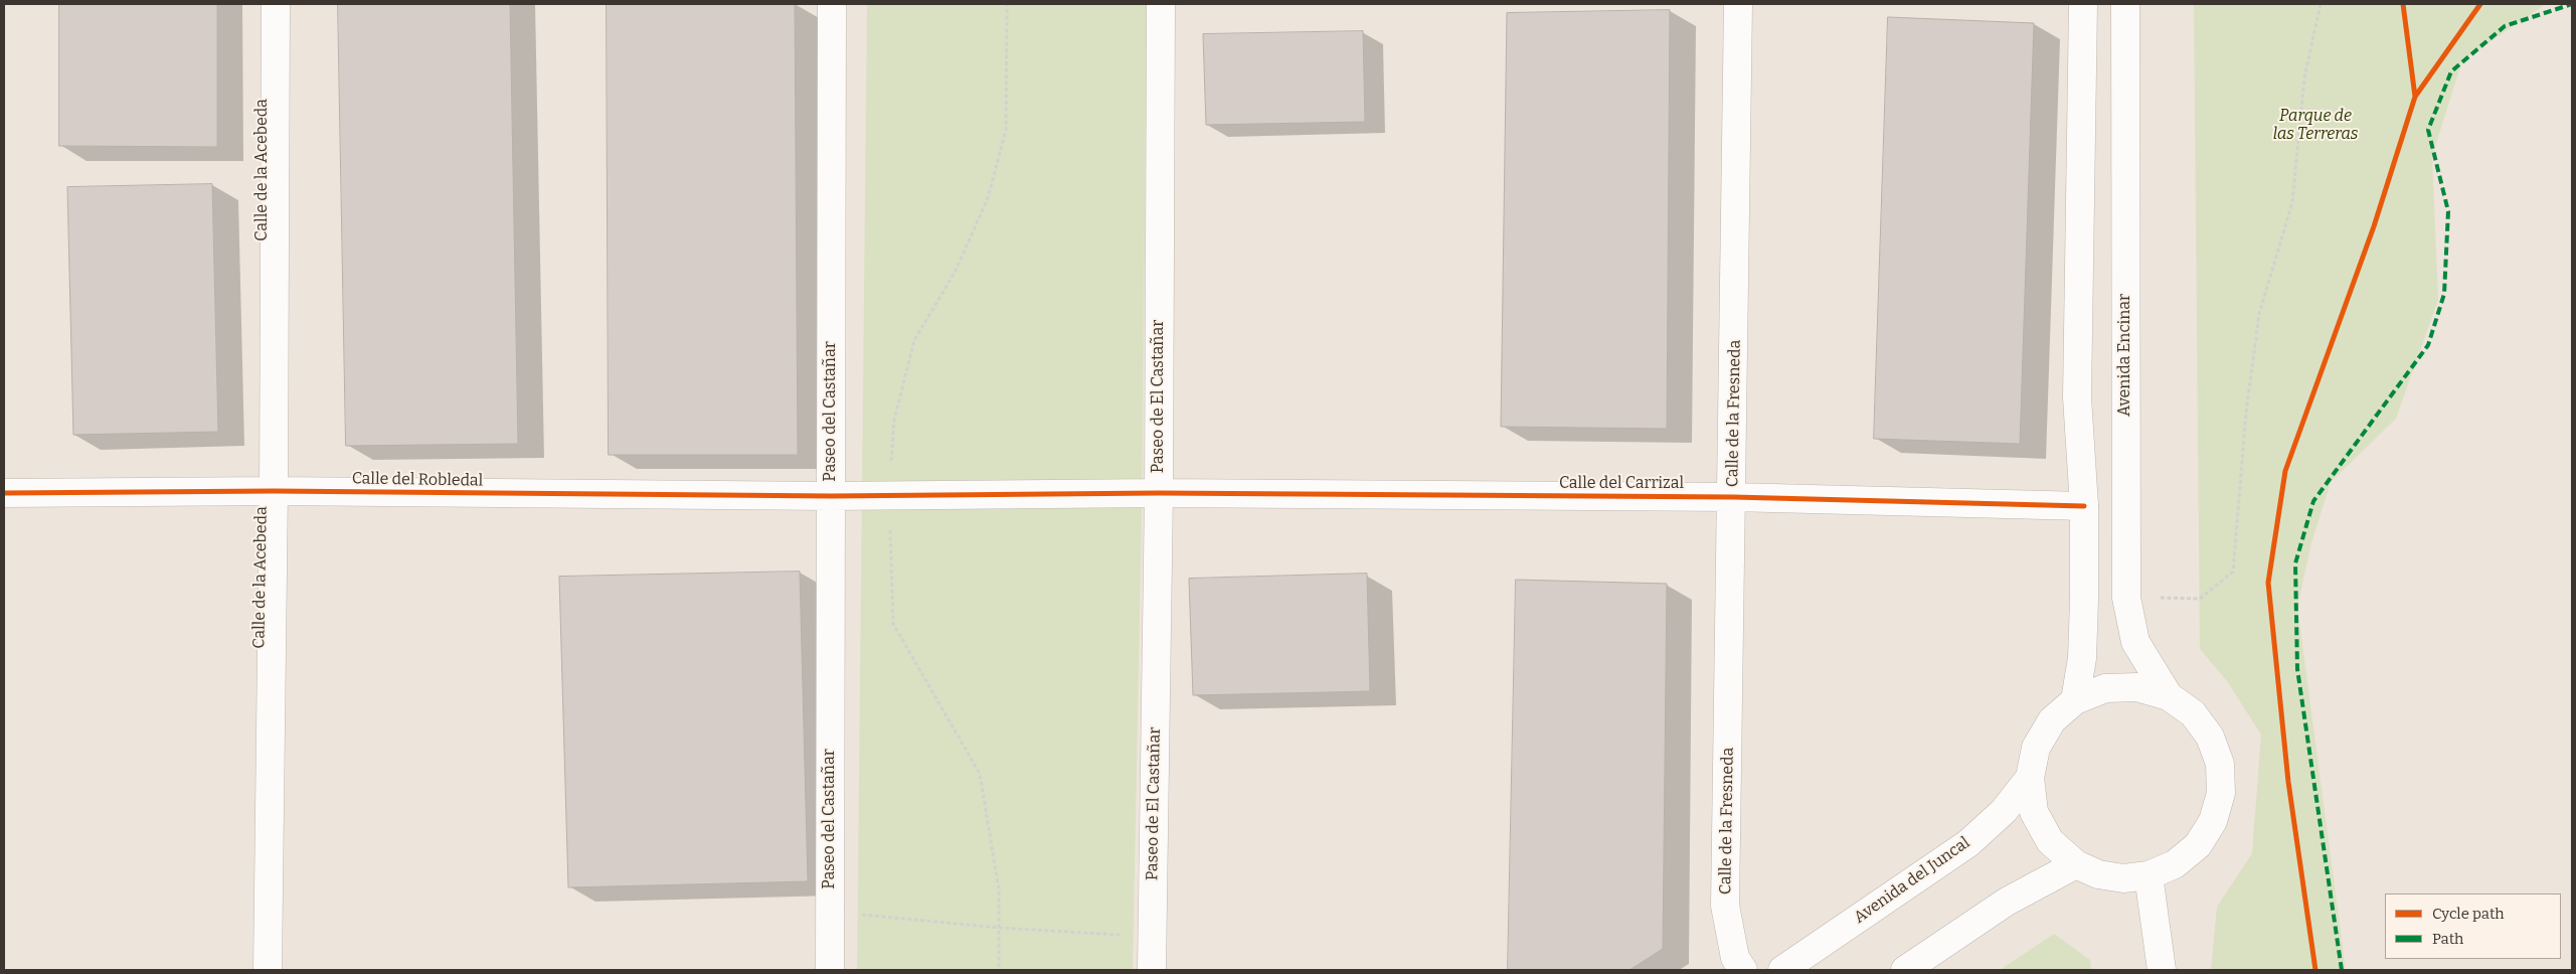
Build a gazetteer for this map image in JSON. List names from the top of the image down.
{
  "streets": {
    "street": [
      "Calle de la Acebeda",
      "Avenida Encinar",
      "Paseo de El Castañar",
      "Paseo del Castañar",
      "Calle de la Fresneda",
      "Calle del Robledal",
      "Calle del Carrizal",
      "Avenida del Juncal"
    ]
  },
  "crossings": [
    ["Calle de la Acebeda", "Calle del Robledal"],
    ["Paseo de El Castañar", "Calle del Robledal"],
    ["Paseo de El Castañar", "Calle del Carrizal"],
    ["Paseo del Castañar", "Calle del Robledal"],
    ["Calle de la Fresneda", "Calle del Carrizal"],
    ["Calle del Robledal", "Calle del Carrizal"]
  ],
  "parks": ["Parque de las Terreras"],
  "legend": ["Cycle path", "Path"]
}
